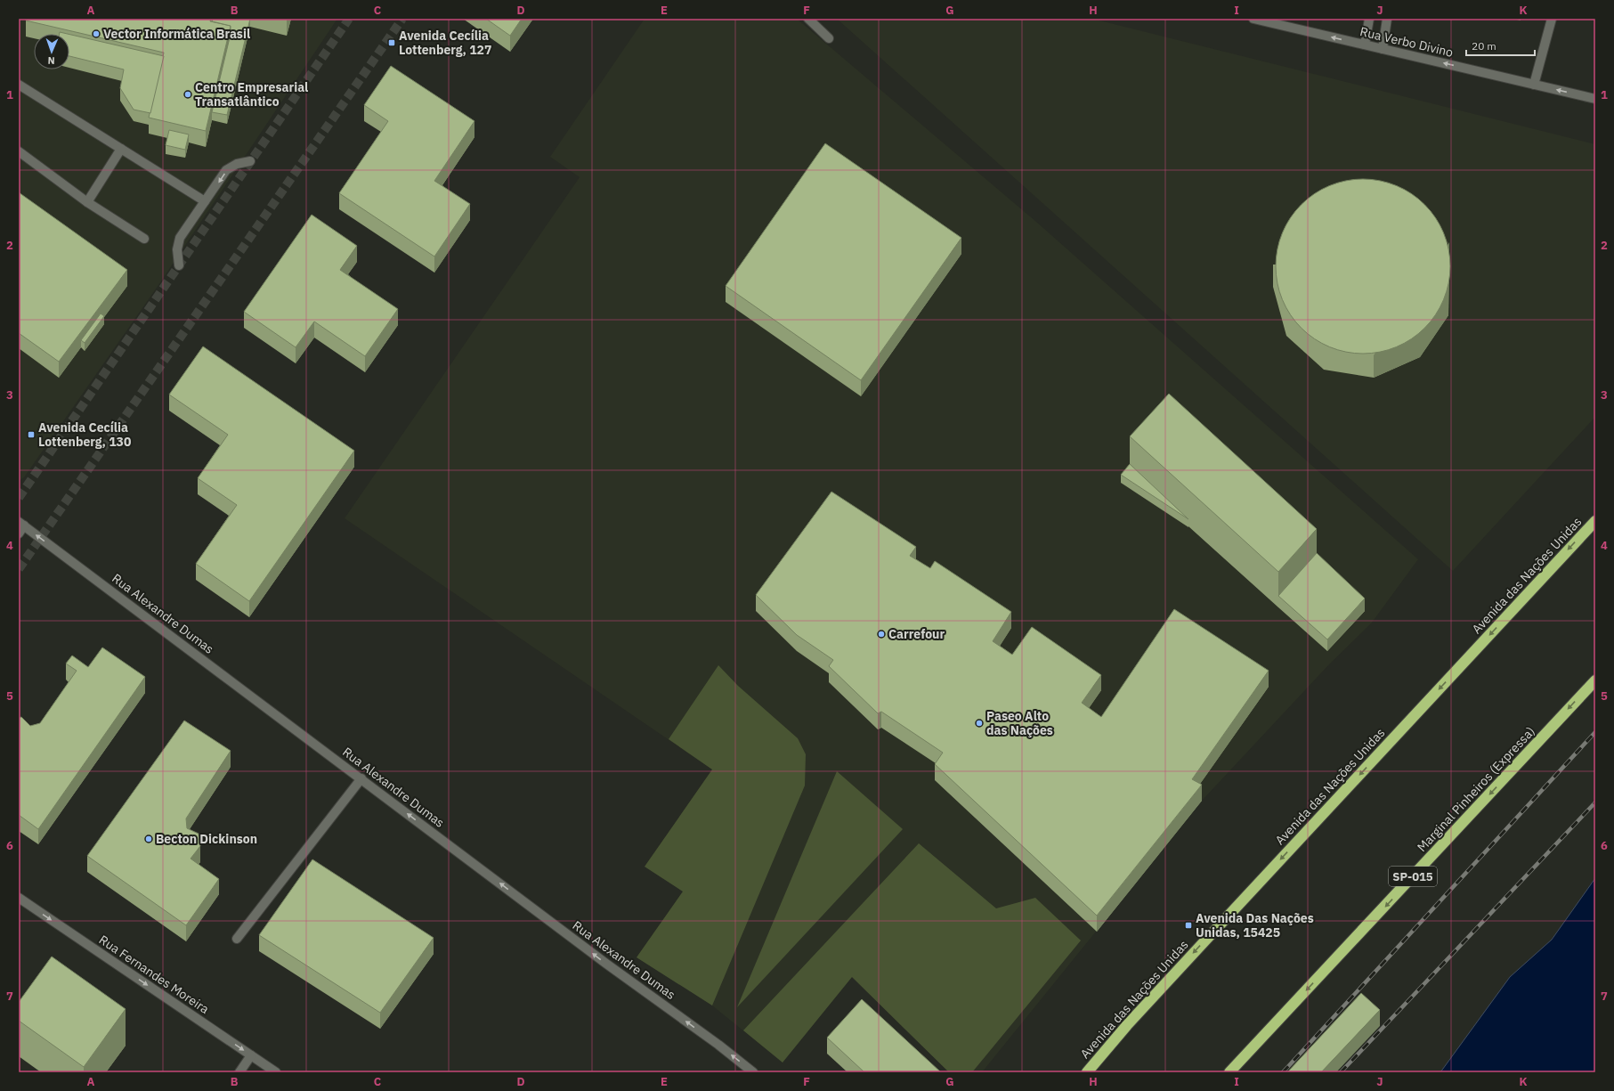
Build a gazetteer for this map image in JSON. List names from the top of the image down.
{
  "streets": {
    "highway": ["Avenida das Nações Unidas", "Marginal Pinheiros (Expressa)", "SP-015"],
    "street": ["Rua Verbo Divino", "Rua Alexandre Dumas", "Rua Fernandes Moreira"]
  },
  "one_way": [
    "Rua Verbo Divino",
    "Avenida das Nações Unidas",
    "Rua Alexandre Dumas",
    "Marginal Pinheiros (Expressa)",
    "Rua Fernandes Moreira"
  ],
  "places": {
    "other": [
      "Vector Informática Brasil",
      "Centro Empresarial Transatlântico",
      "Carrefour",
      "Paseo Alto das Nações",
      "Becton Dickinson"
    ],
    "transit": ["Avenida Cecília Lottenberg, 127", "Avenida Cecília Lottenberg, 130", "Avenida Das Nações Unidas, 15425"]
  },
  "scale_bar": "20 m",
  "north": "bottom",
  "grid": {
    "columns": [
      "A",
      "B",
      "C",
      "D",
      "E",
      "F",
      "G",
      "H",
      "I",
      "J",
      "K"
    ],
    "rows": [
      "1",
      "2",
      "3",
      "4",
      "5",
      "6",
      "7"
    ]
  }
}
